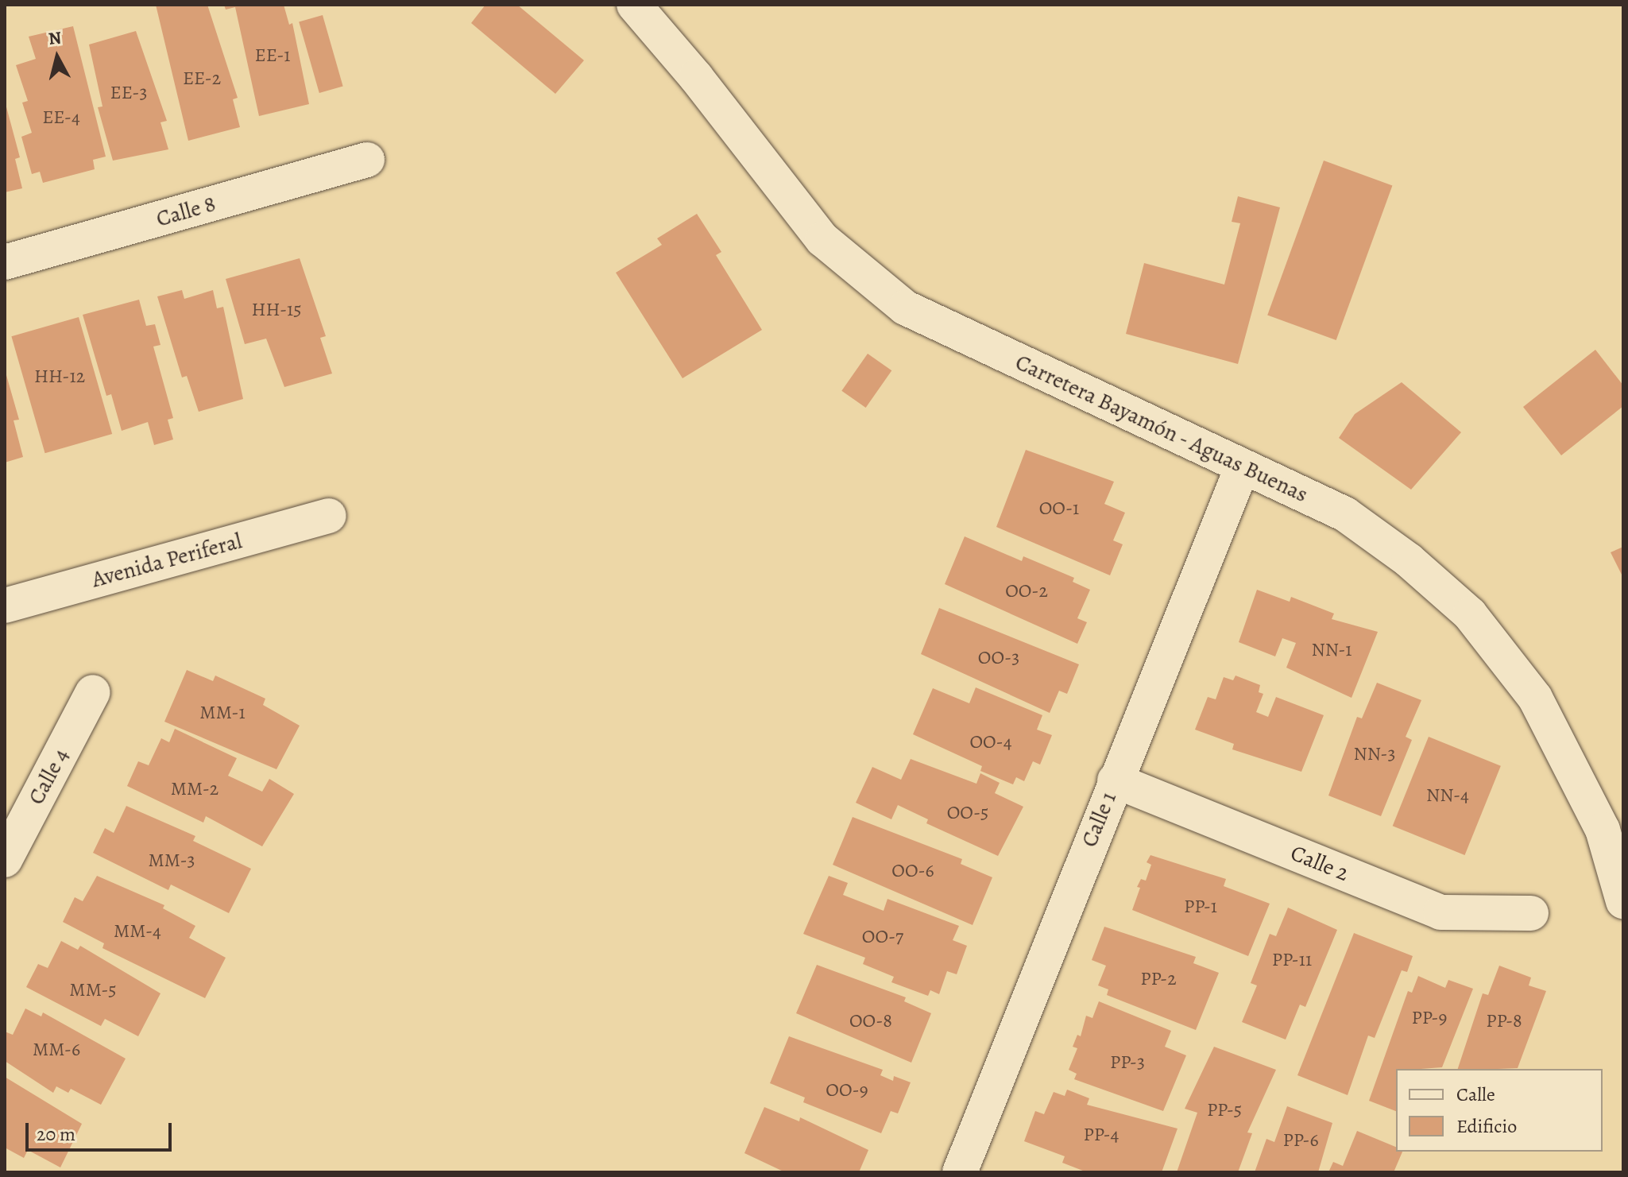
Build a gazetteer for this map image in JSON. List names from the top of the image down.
{
  "streets": {
    "street": [
      "Calle 8",
      "Carretera Bayamón - Aguas Buenas",
      "Avenida Periferal",
      "Calle 4",
      "Calle 1",
      "Calle 2"
    ]
  },
  "crossings": [
    ["Carretera Bayamón - Aguas Buenas", "Calle 1"],
    ["Calle 1", "Calle 2"]
  ],
  "house_numbers": [
    "EE-1",
    "EE-2",
    "EE-3",
    "EE-4",
    "HH-15",
    "HH-12",
    "OO-1",
    "OO-2",
    "NN-1",
    "OO-3",
    "MM-1",
    "OO-4",
    "NN-3",
    "MM-2",
    "NN-4",
    "OO-5",
    "MM-3",
    "OO-6",
    "PP-1",
    "MM-4",
    "OO-7",
    "PP-11",
    "PP-2",
    "MM-5",
    "PP-9",
    "OO-8",
    "PP-8",
    "MM-6",
    "PP-3",
    "OO-9",
    "PP-5",
    "PP-4",
    "PP-6"
  ],
  "legend": ["Calle", "Edificio"],
  "scale_bar": "20 m",
  "north": "top"
}
